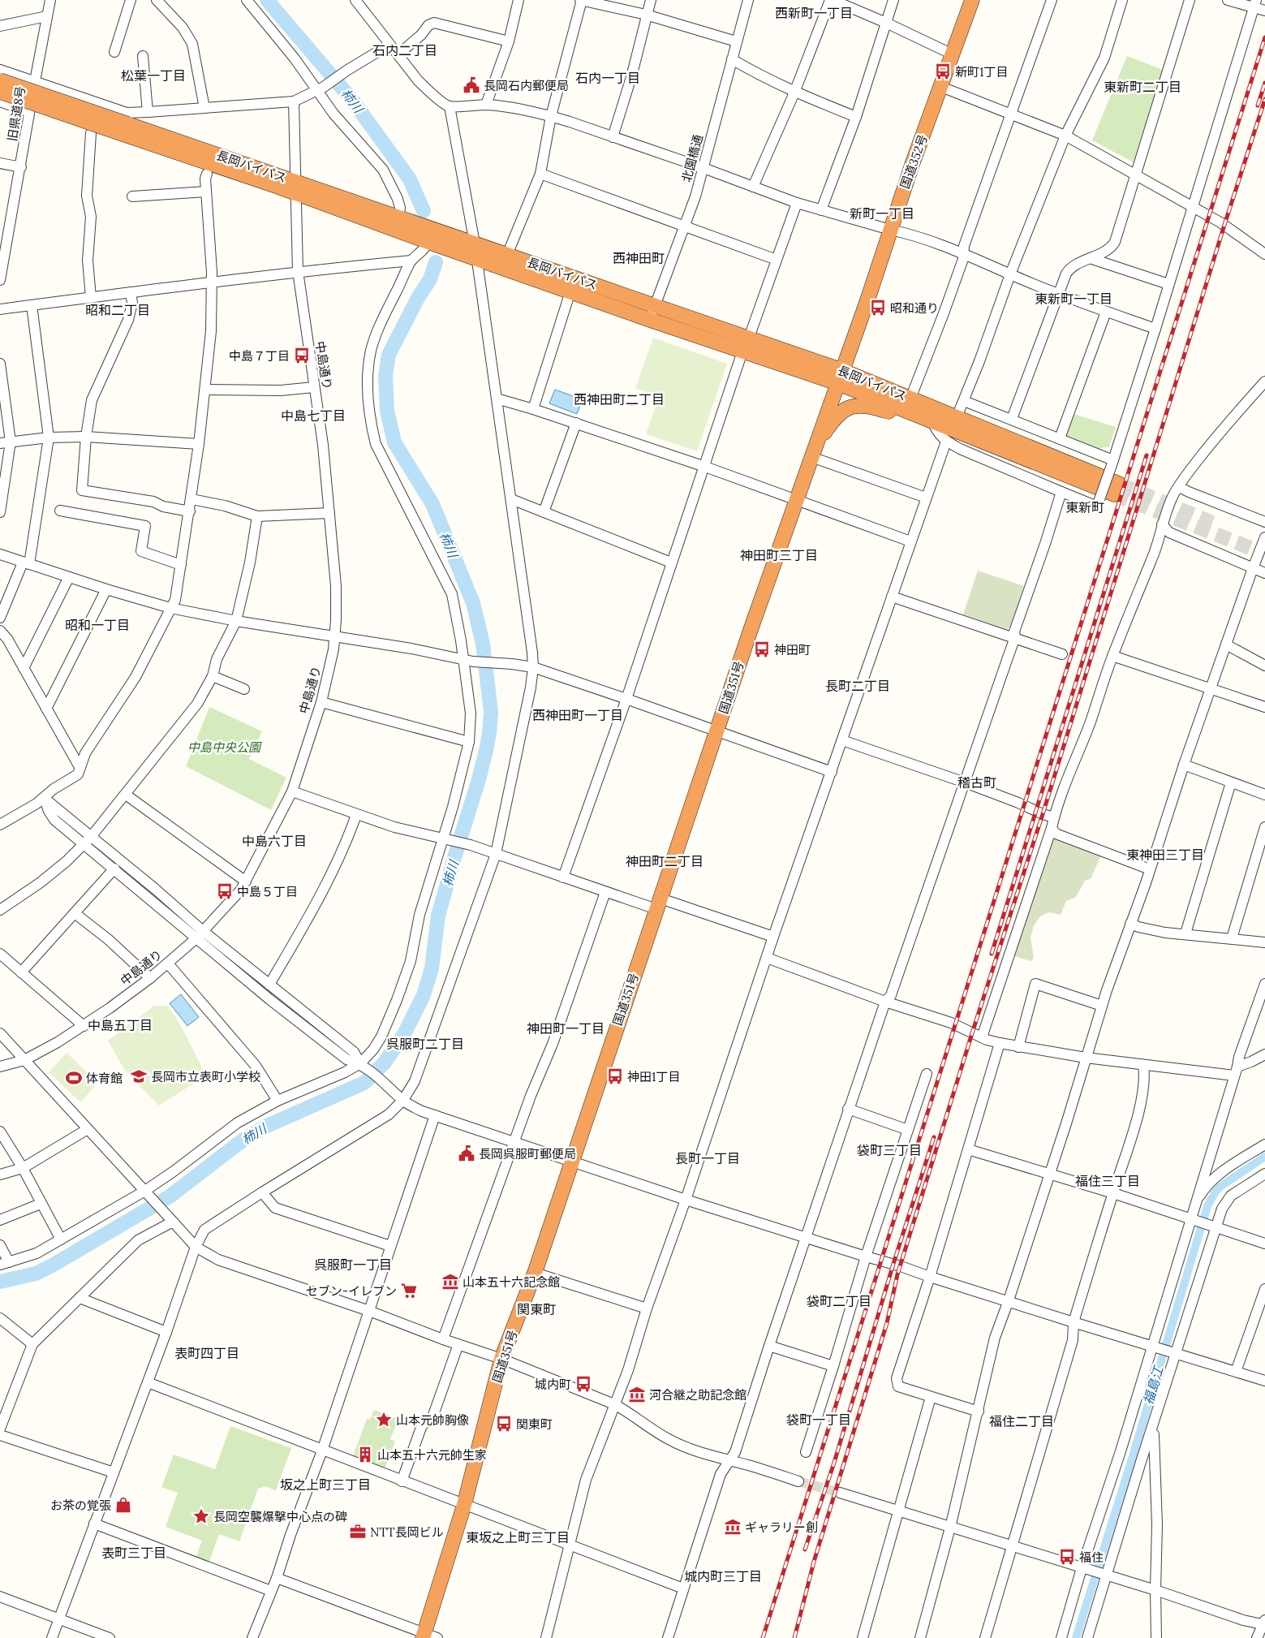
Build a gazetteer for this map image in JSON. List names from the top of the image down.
{
  "streets": {
    "highway": ["国道352号", "長岡バイパス", "国道351号"],
    "street": ["旧県道8号", "北園橋通", "中島通り"]
  },
  "crossings": [
    ["北園橋通", "長岡バイパス"],
    ["国道352号", "長岡バイパス"],
    ["国道352号", "国道351号"],
    ["長岡バイパス", "中島通り"],
    ["長岡バイパス", "国道351号"]
  ],
  "districts": [
    "西新町一丁目",
    "石内二丁目",
    "松葉一丁目",
    "石内一丁目",
    "東新町二丁目",
    "新町一丁目",
    "西神田町",
    "東新町一丁目",
    "昭和二丁目",
    "西神田町二丁目",
    "中島七丁目",
    "東新町",
    "神田町三丁目",
    "昭和一丁目",
    "長町二丁目",
    "西神田町一丁目",
    "稽古町",
    "中島六丁目",
    "東神田三丁目",
    "神田町二丁目",
    "中島五丁目",
    "神田町一丁目",
    "呉服町二丁目",
    "袋町三丁目",
    "長町一丁目",
    "福住三丁目",
    "呉服町一丁目",
    "袋町二丁目",
    "関東町",
    "表町四丁目",
    "袋町一丁目",
    "福住二丁目",
    "坂之上町三丁目",
    "東坂之上町三丁目",
    "表町三丁目",
    "城内町三丁目"
  ],
  "water": ["柿川", "福島江"],
  "parks": ["中島中央公園"],
  "places": {
    "bus stop": [
      "新町1丁目",
      "昭和通り",
      "中島７丁目",
      "神田町",
      "中島５丁目",
      "神田1丁目",
      "城内町",
      "関東町",
      "福住"
    ],
    "public building": ["長岡石内郵便局", "長岡呉服町郵便局"],
    "school or university": ["長岡市立表町小学校"],
    "sports": ["体育館"],
    "museum": ["山本五十六記念館", "河合継之助記念館", "ギャラリー創"],
    "supermarket": ["セブン-イレブン"],
    "place": ["山本元帥胸像", "長岡空襲爆撃中心点の碑"],
    "building": ["山本五十六元帥生家"],
    "shop": ["お茶の覚張"],
    "office": ["NTT長岡ビル"]
  }
}
